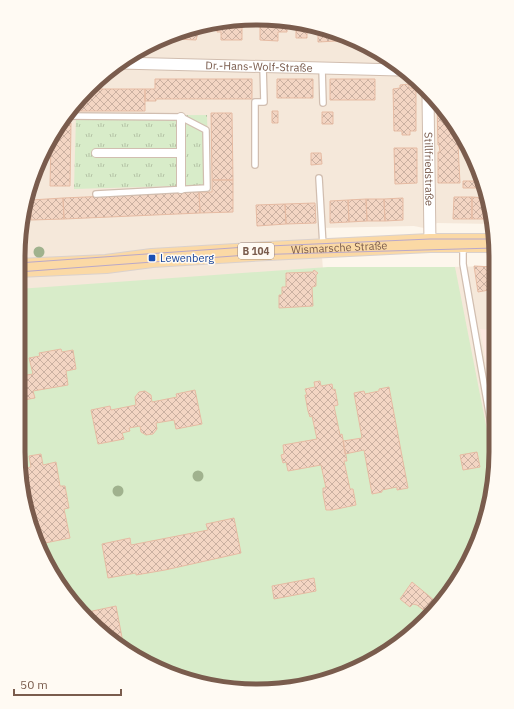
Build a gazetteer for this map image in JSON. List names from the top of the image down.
{
  "streets": {
    "main road": ["Wismarsche Straße", "B 104"],
    "street": ["Dr.-Hans-Wolf-Straße", "Stillfriedstraße"]
  },
  "crossings": [
    ["Stillfriedstraße", "Wismarsche Straße"]
  ],
  "places": {
    "transit": ["Lewenberg"]
  },
  "scale_bar": "50 m"
}
